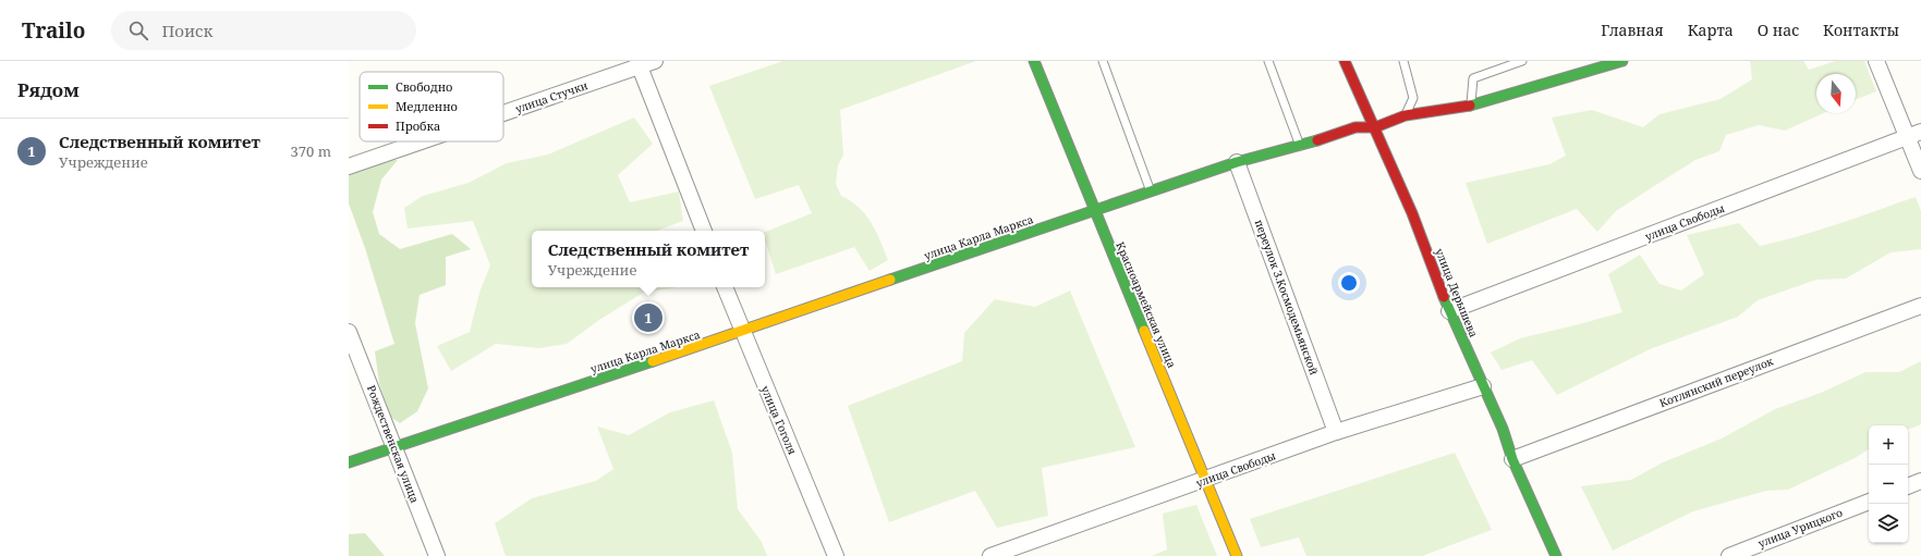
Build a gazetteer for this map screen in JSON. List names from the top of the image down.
{
  "streets": {
    "street": [
      "улица Стучки",
      "улица Свободы",
      "улица Карла Маркса",
      "улица Дерышева",
      "переулок З.Космодемьянской",
      "Красноармейская улица",
      "Котлянский переулок",
      "улица Гоголя",
      "Рождественская улица",
      "улица Урицкого"
    ]
  },
  "crossings": [
    ["улица Свободы", "улица Дерышева"],
    ["улица Свободы", "переулок З.Космодемьянской"],
    ["улица Свободы", "Красноармейская улица"],
    ["улица Карла Маркса", "улица Дерышева"],
    ["улица Карла Маркса", "переулок З.Космодемьянской"],
    ["улица Карла Маркса", "Красноармейская улица"],
    ["улица Карла Маркса", "улица Гоголя"],
    ["улица Карла Маркса", "Рождественская улица"],
    ["улица Дерышева", "Котлянский переулок"]
  ],
  "legend": ["Свободно", "Медленно", "Пробка"],
  "north": "bottom",
  "page": {
    "header": "Trailo",
    "search": "Поиск",
    "nav": [
      "Главная",
      "Карта",
      "О нас",
      "Контакты"
    ],
    "heading": "Рядом",
    "list": [
      {
        "mark": "1",
        "name": "Следственный комитет",
        "note": "Учреждение",
        "value": "370 m"
      }
    ],
    "popup": ["Следственный комитет", "Учреждение"],
    "pins": "1",
    "map_buttons": ["+", "−"]
  }
}
